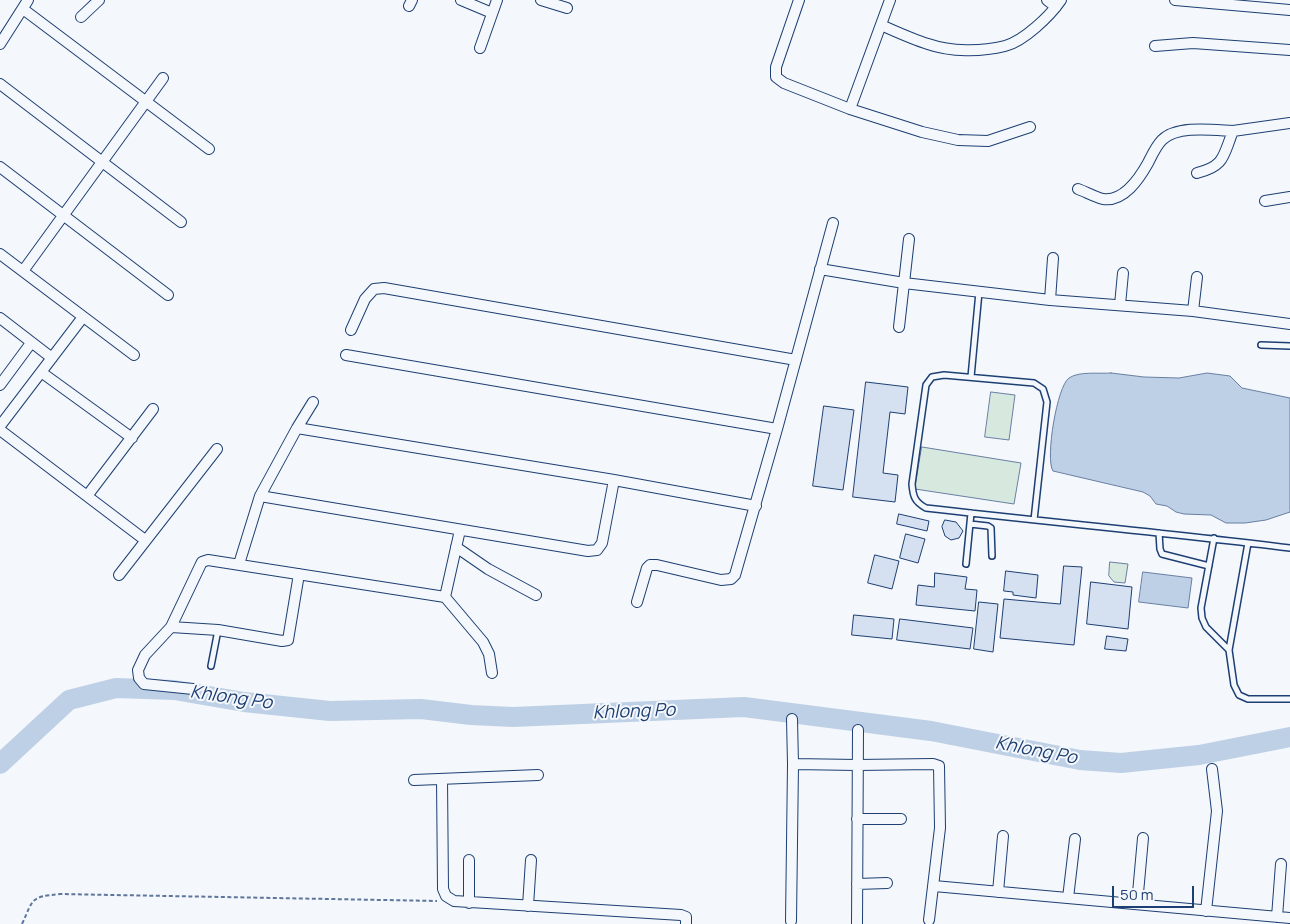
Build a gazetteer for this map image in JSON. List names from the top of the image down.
{
  "water": ["Khlong Po"],
  "scale_bar": "50 m"
}
